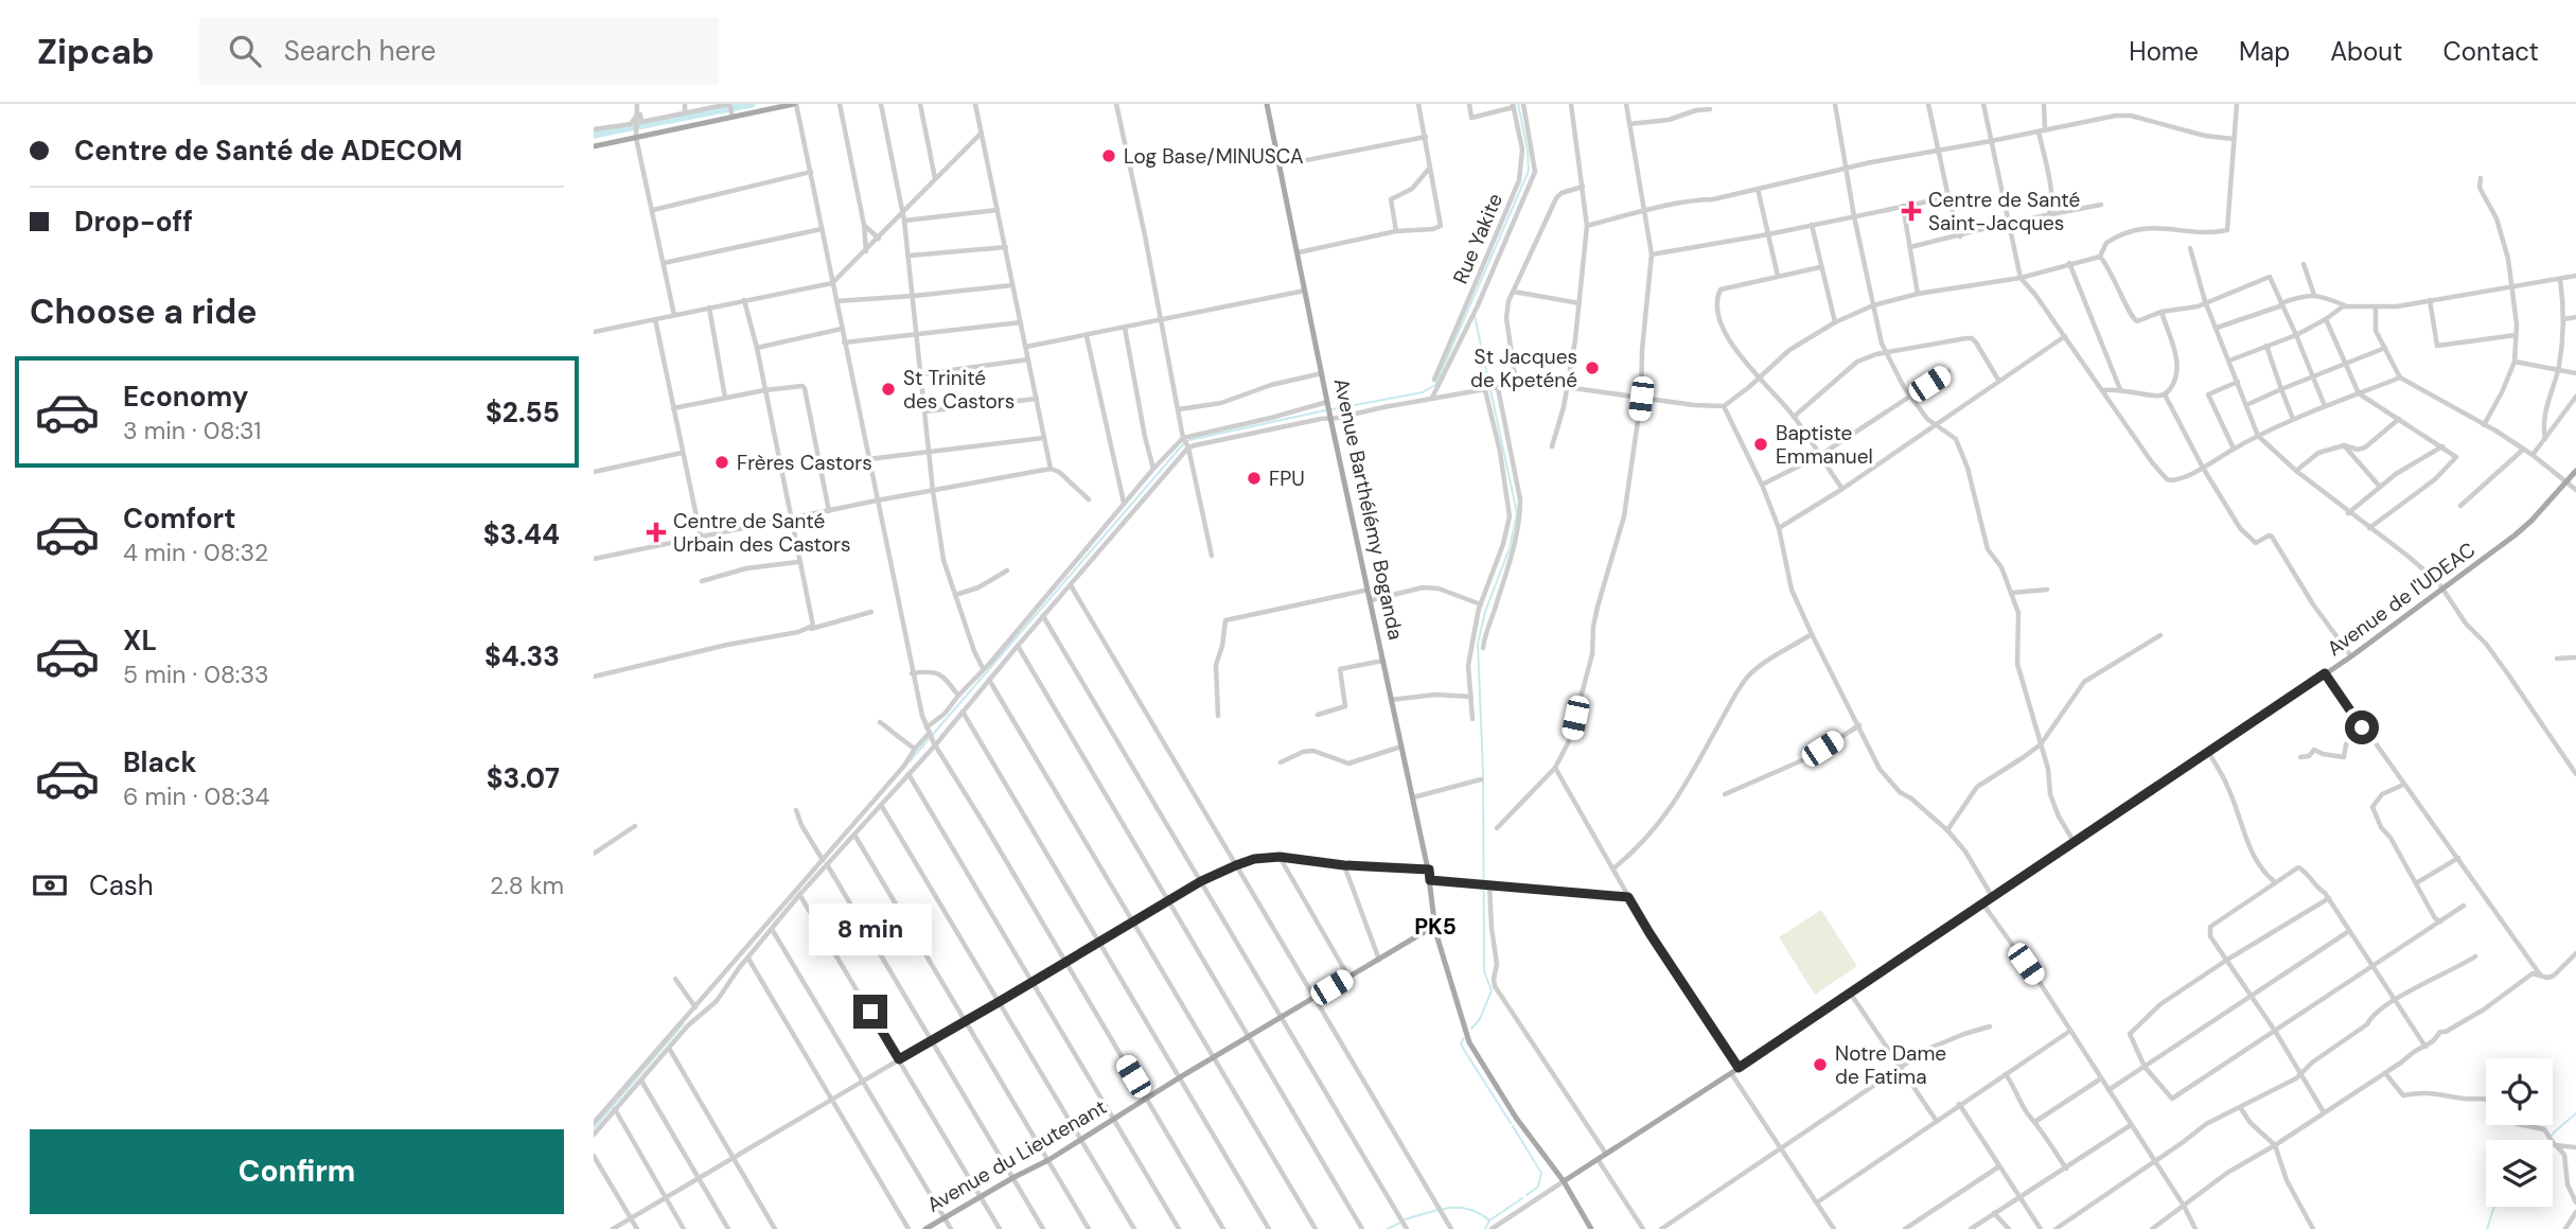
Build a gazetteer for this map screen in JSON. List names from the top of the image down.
{
  "streets": {
    "main road": ["Avenue Barthélémy Boganda", "Avenue de I'UDEAC", "Avenue du Lieutenant"],
    "street": ["Rue Yakite"]
  },
  "crossings": [
    ["Avenue Barthélémy Boganda", "Avenue du Lieutenant"]
  ],
  "districts": ["PK5"],
  "places": {
    "other": [
      "Log Base/MINUSCA",
      "St Jacques de Kpeténé",
      "St Trinité des Castors",
      "Baptiste Emmanuel",
      "Frères Castors",
      "FPU",
      "Notre Dame de Fatima"
    ],
    "health": ["Centre de Santé Saint-Jacques", "Centre de Santé Urbain des Castors"]
  },
  "page": {
    "header": "Zipcab",
    "search": "Search here",
    "nav": [
      "Home",
      "Map",
      "About",
      "Contact"
    ],
    "banner": ["Centre de Santé de ADECOM", "Drop-off"],
    "heading": "Choose a ride",
    "list": [
      {
        "name": "Economy",
        "note": "3 min · 08:31",
        "value": "$2.55"
      },
      {
        "name": "Comfort",
        "note": "4 min · 08:32",
        "value": "$3.44"
      },
      {
        "name": "XL",
        "note": "5 min · 08:33",
        "value": "$4.33"
      },
      {
        "name": "Black",
        "note": "6 min · 08:34",
        "value": "$3.07"
      }
    ],
    "pay": ["Cash", "2.8 km"],
    "bubble": "8 min",
    "buttons": "Confirm"
  }
}
